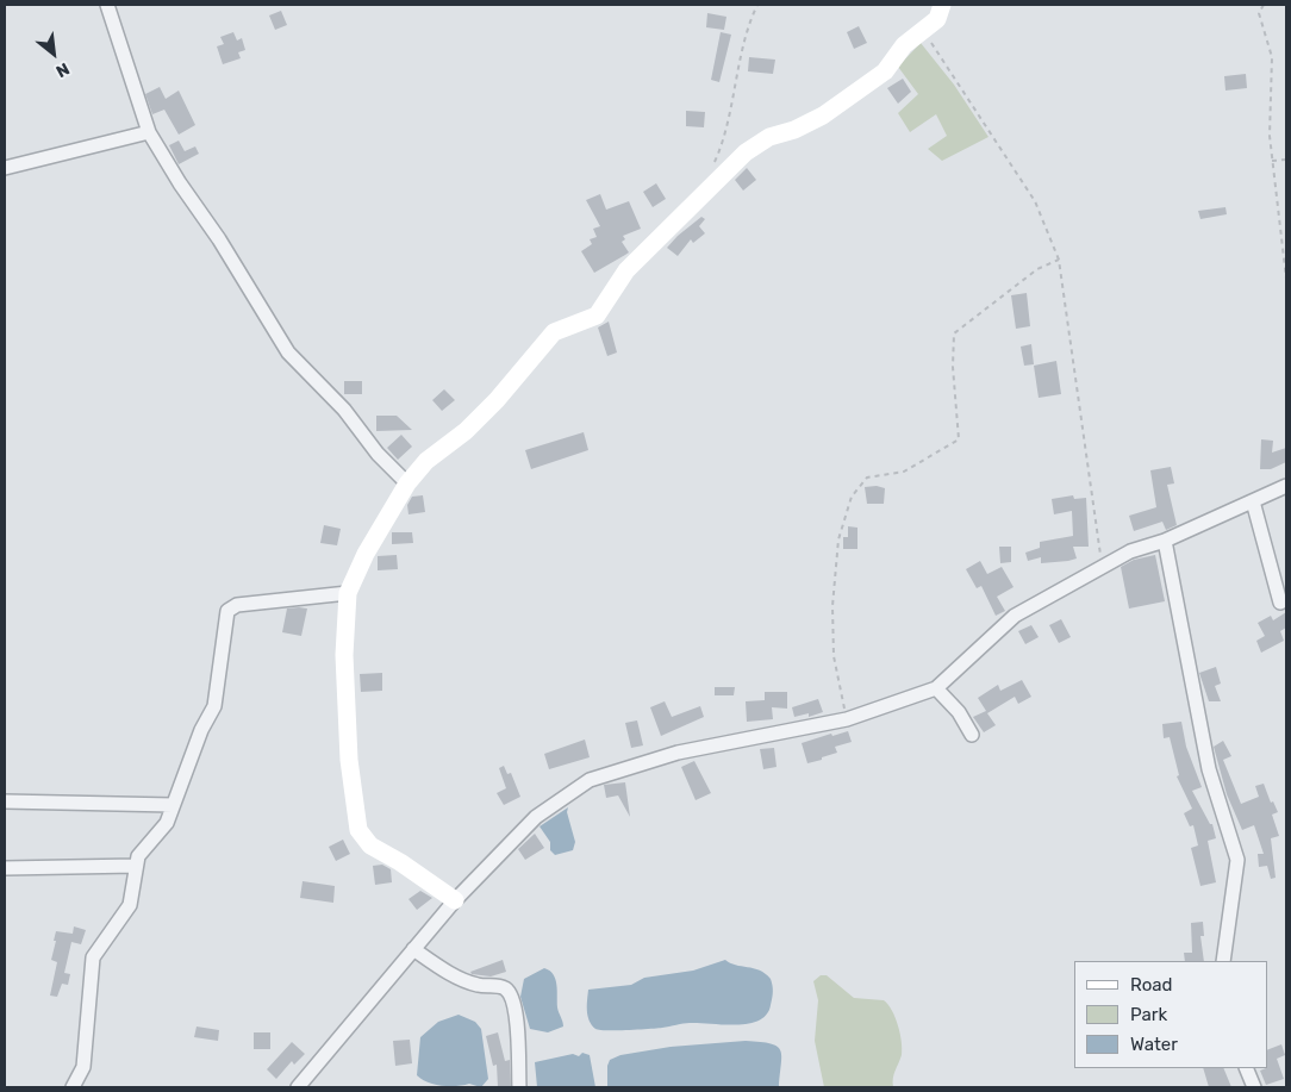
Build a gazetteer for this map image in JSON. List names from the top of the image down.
{
  "legend": ["Road", "Park", "Water"],
  "north": "bottom right"
}
